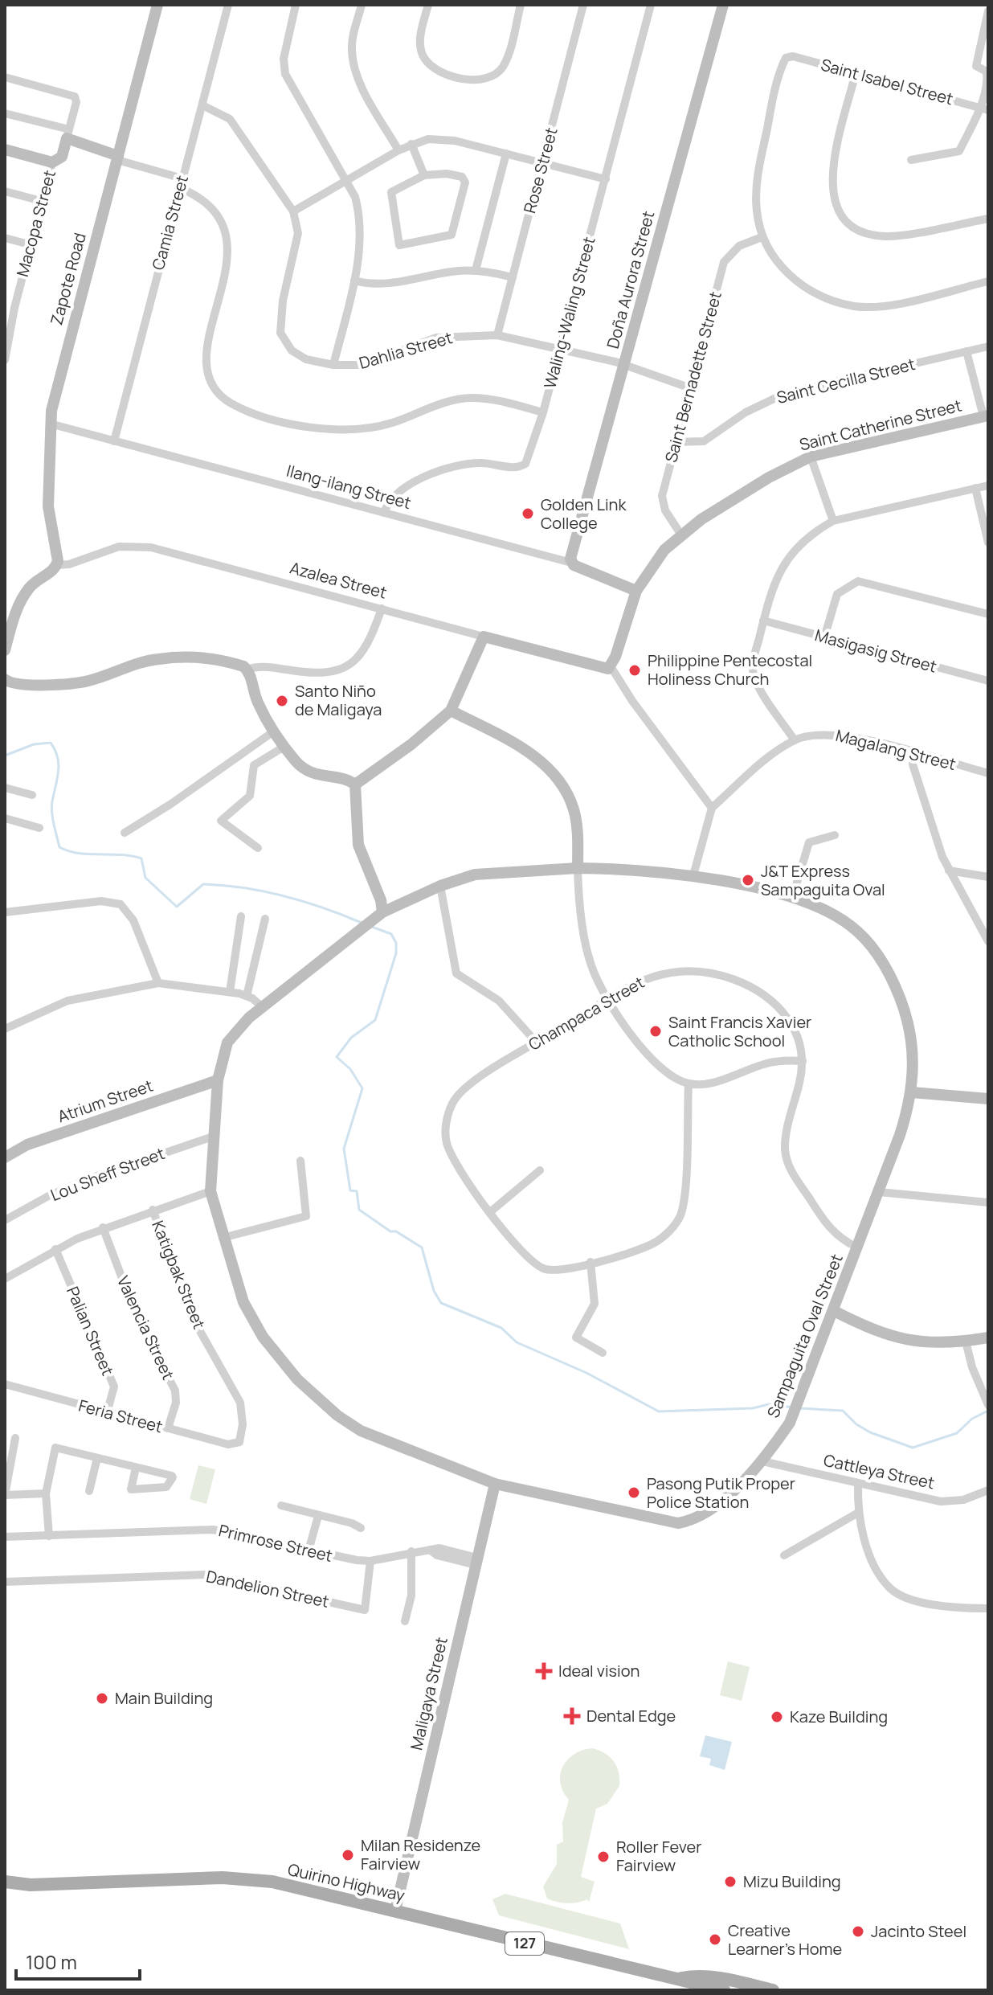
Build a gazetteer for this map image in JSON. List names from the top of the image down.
{
  "streets": {
    "main road": ["Quirino Highway", "127"],
    "street": [
      "Saint Isabel Street",
      "Rose Street",
      "Camia Street",
      "Macopa Street",
      "Zapote Road",
      "Doña Aurora Street",
      "Waling-Waling Street",
      "Dahlia Street",
      "Saint Bernadette Street",
      "Saint Cecilla Street",
      "Saint Catherine Street",
      "Ilang-ilang Street",
      "Azalea Street",
      "Masigasig Street",
      "Magalang Street",
      "Champaca Street",
      "Atrium Street",
      "Lou Sheff Street",
      "Katigbak Street",
      "Valencia Street",
      "Palian Street",
      "Sampaguita Oval Street",
      "Feria Street",
      "Cattleya Street",
      "Primrose Street",
      "Dandelion Street",
      "Maligaya Street"
    ]
  },
  "crossings": [
    ["Saint Isabel Street", "Saint Bernadette Street"],
    ["Rose Street", "Dahlia Street"],
    ["Camia Street", "Dahlia Street"],
    ["Camia Street", "Ilang-ilang Street"],
    ["Zapote Road", "Ilang-ilang Street"],
    ["Zapote Road", "Azalea Street"],
    ["Doña Aurora Street", "Dahlia Street"],
    ["Doña Aurora Street", "Ilang-ilang Street"],
    ["Waling-Waling Street", "Dahlia Street"],
    ["Waling-Waling Street", "Ilang-ilang Street"],
    ["Dahlia Street", "Saint Bernadette Street"],
    ["Saint Bernadette Street", "Saint Cecilla Street"],
    ["Saint Bernadette Street", "Saint Catherine Street"],
    ["Saint Catherine Street", "Ilang-ilang Street"],
    ["Saint Catherine Street", "Azalea Street"],
    ["Champaca Street", "Sampaguita Oval Street"],
    ["Atrium Street", "Sampaguita Oval Street"],
    ["Lou Sheff Street", "Sampaguita Oval Street"],
    ["Katigbak Street", "Feria Street"],
    ["Valencia Street", "Feria Street"],
    ["Palian Street", "Feria Street"],
    ["Sampaguita Oval Street", "Cattleya Street"],
    ["Sampaguita Oval Street", "Maligaya Street"],
    ["Primrose Street", "Dandelion Street"],
    ["Primrose Street", "Maligaya Street"],
    ["Maligaya Street", "Quirino Highway"]
  ],
  "places": {
    "other": [
      "Golden Link College",
      "Philippine Pentecostal Holiness Church",
      "Santo Niño de Maligaya",
      "J&T Express Sampaguita Oval",
      "Saint Francis Xavier Catholic School",
      "Pasong Putik Proper Police Station",
      "Main Building",
      "Kaze Building",
      "Milan Residenze Fairview",
      "Roller Fever Fairview",
      "Mizu Building",
      "Jacinto Steel",
      "Creative Learner's Home"
    ],
    "health": ["Ideal vision", "Dental Edge"]
  },
  "scale_bar": "100 m"
}
